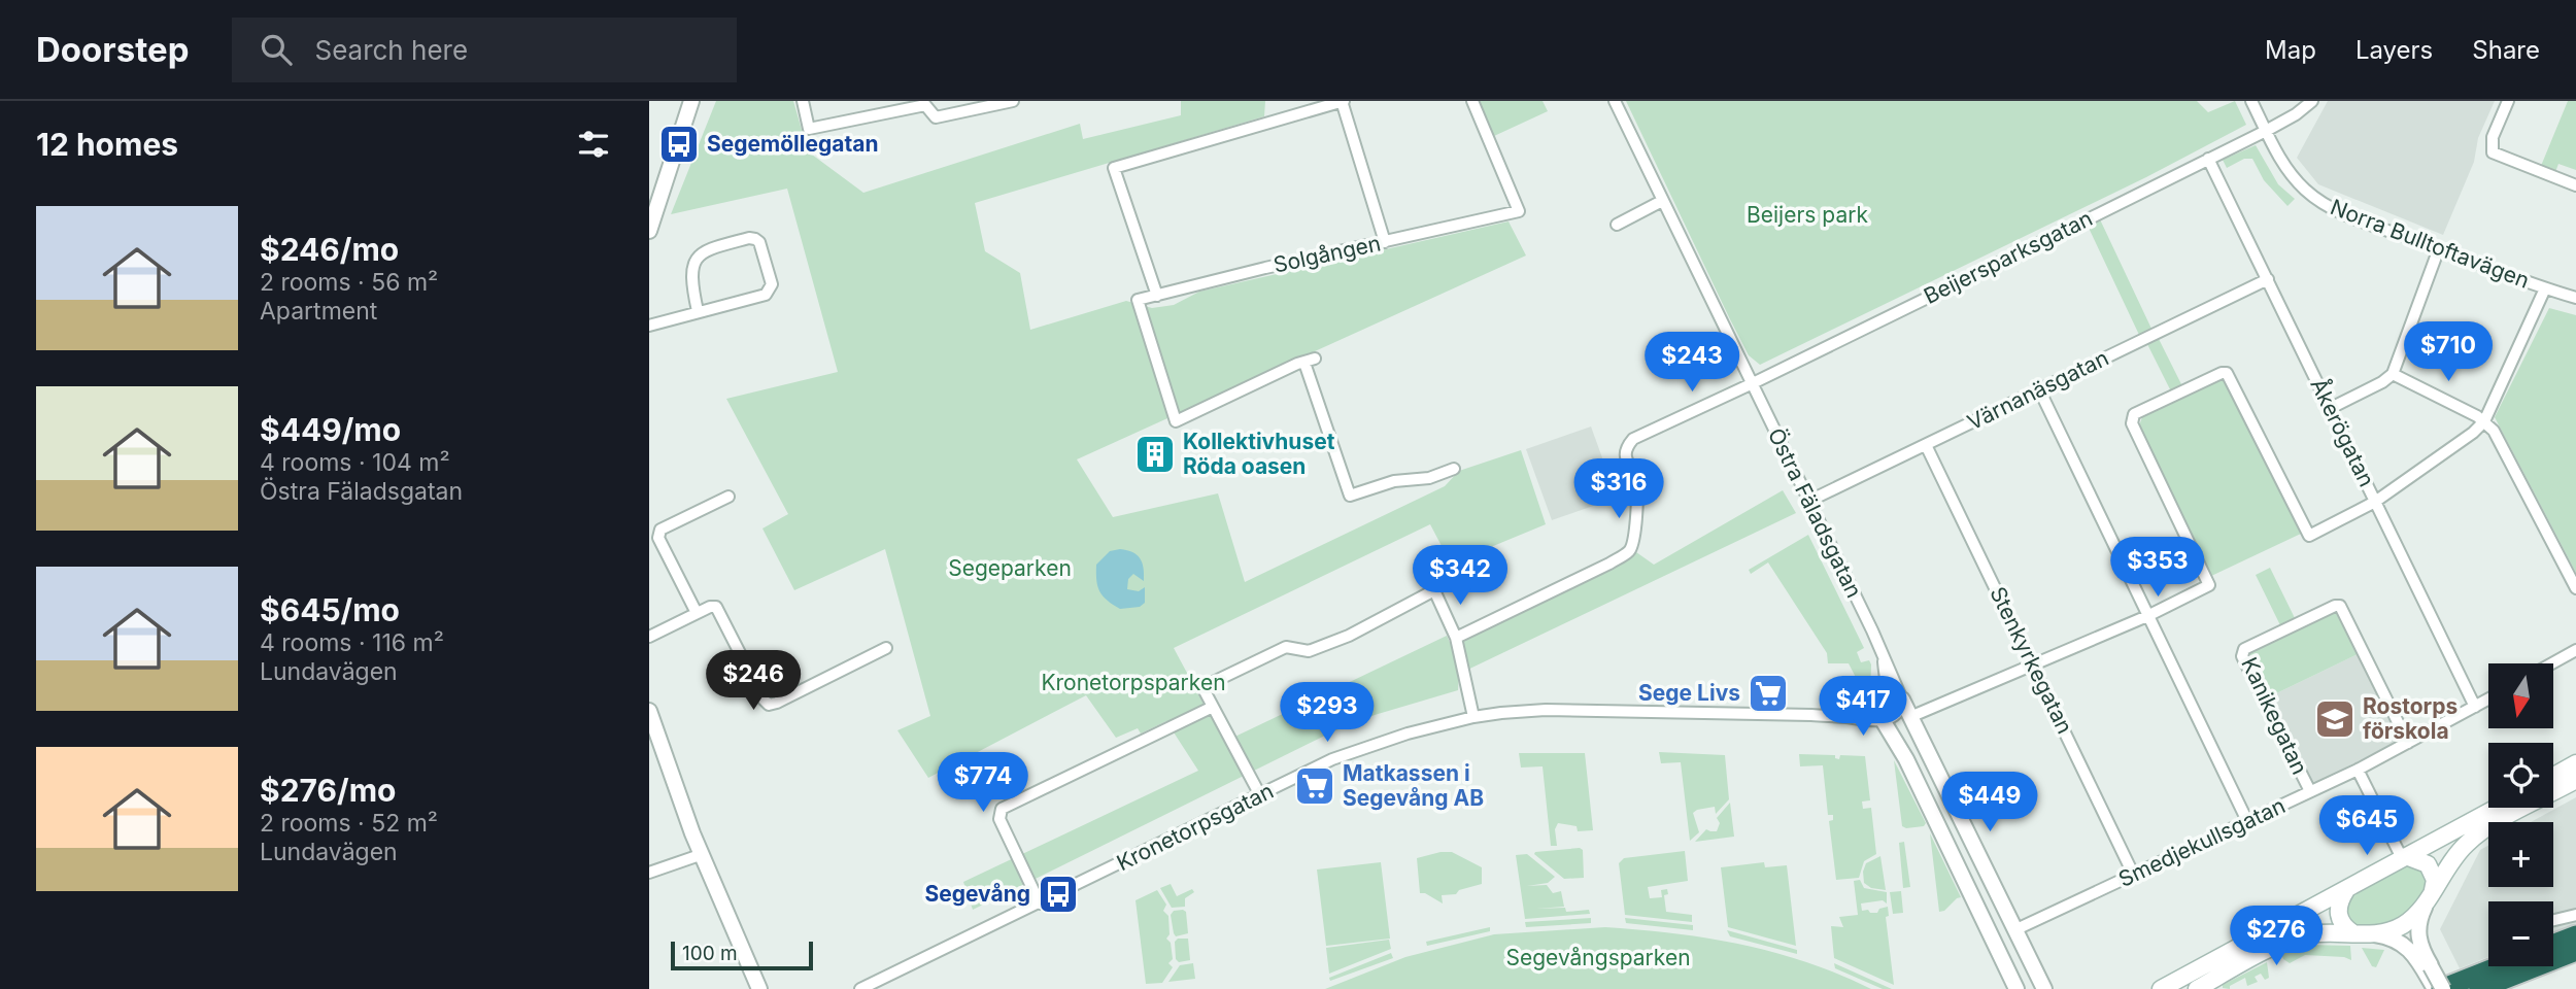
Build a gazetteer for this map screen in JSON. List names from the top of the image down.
{
  "streets": {
    "street": [
      "Norra Bulltoftavägen",
      "Solgången",
      "Beijersparksgatan",
      "Värnanäsgatan",
      "Åkerögatan",
      "Östra Fäladsgatan",
      "Stenkyrkegatan",
      "Kanikegatan",
      "Kronetorpsgatan",
      "Smedjekullsgatan"
    ]
  },
  "crossings": [
    ["Norra Bulltoftavägen", "Beijersparksgatan"],
    ["Beijersparksgatan", "Åkerögatan"],
    ["Beijersparksgatan", "Östra Fäladsgatan"],
    ["Värnanäsgatan", "Åkerögatan"],
    ["Värnanäsgatan", "Östra Fäladsgatan"],
    ["Värnanäsgatan", "Stenkyrkegatan"],
    ["Åkerögatan", "Smedjekullsgatan"],
    ["Östra Fäladsgatan", "Smedjekullsgatan"],
    ["Stenkyrkegatan", "Smedjekullsgatan"],
    ["Kanikegatan", "Smedjekullsgatan"]
  ],
  "parks": [
    "Beijers park",
    "Segeparken",
    "Kronetorpsparken",
    "Segevångsparken"
  ],
  "places": {
    "bus stop": ["Segemöllegatan", "Segevång"],
    "building": ["Kollektivhuset Röda oasen"],
    "supermarket": ["Sege Livs", "Matkassen i Segevång AB"],
    "school or university": ["Rostorps förskola"]
  },
  "scale_bar": "100 m",
  "north": "bottom",
  "page": {
    "header": "Doorstep",
    "search": "Search here",
    "nav": ["Map", "Layers", "Share"],
    "heading": "12 homes",
    "list": [
      {
        "name": "$246/mo",
        "note": "2 rooms · 56 m² · Apartment"
      },
      {
        "name": "$449/mo",
        "note": "4 rooms · 104 m² · Östra Fäladsgatan"
      },
      {
        "name": "$645/mo",
        "note": "4 rooms · 116 m² · Lundavägen"
      },
      {
        "name": "$276/mo",
        "note": "2 rooms · 52 m² · Lundavägen"
      }
    ],
    "price": [
      "$710",
      "$243",
      "$316",
      "$353",
      "$342",
      "$246",
      "$417",
      "$293",
      "$774",
      "$449",
      "$645",
      "$276"
    ],
    "map_buttons": ["+", "−"],
    "scale": "100 m"
  }
}
